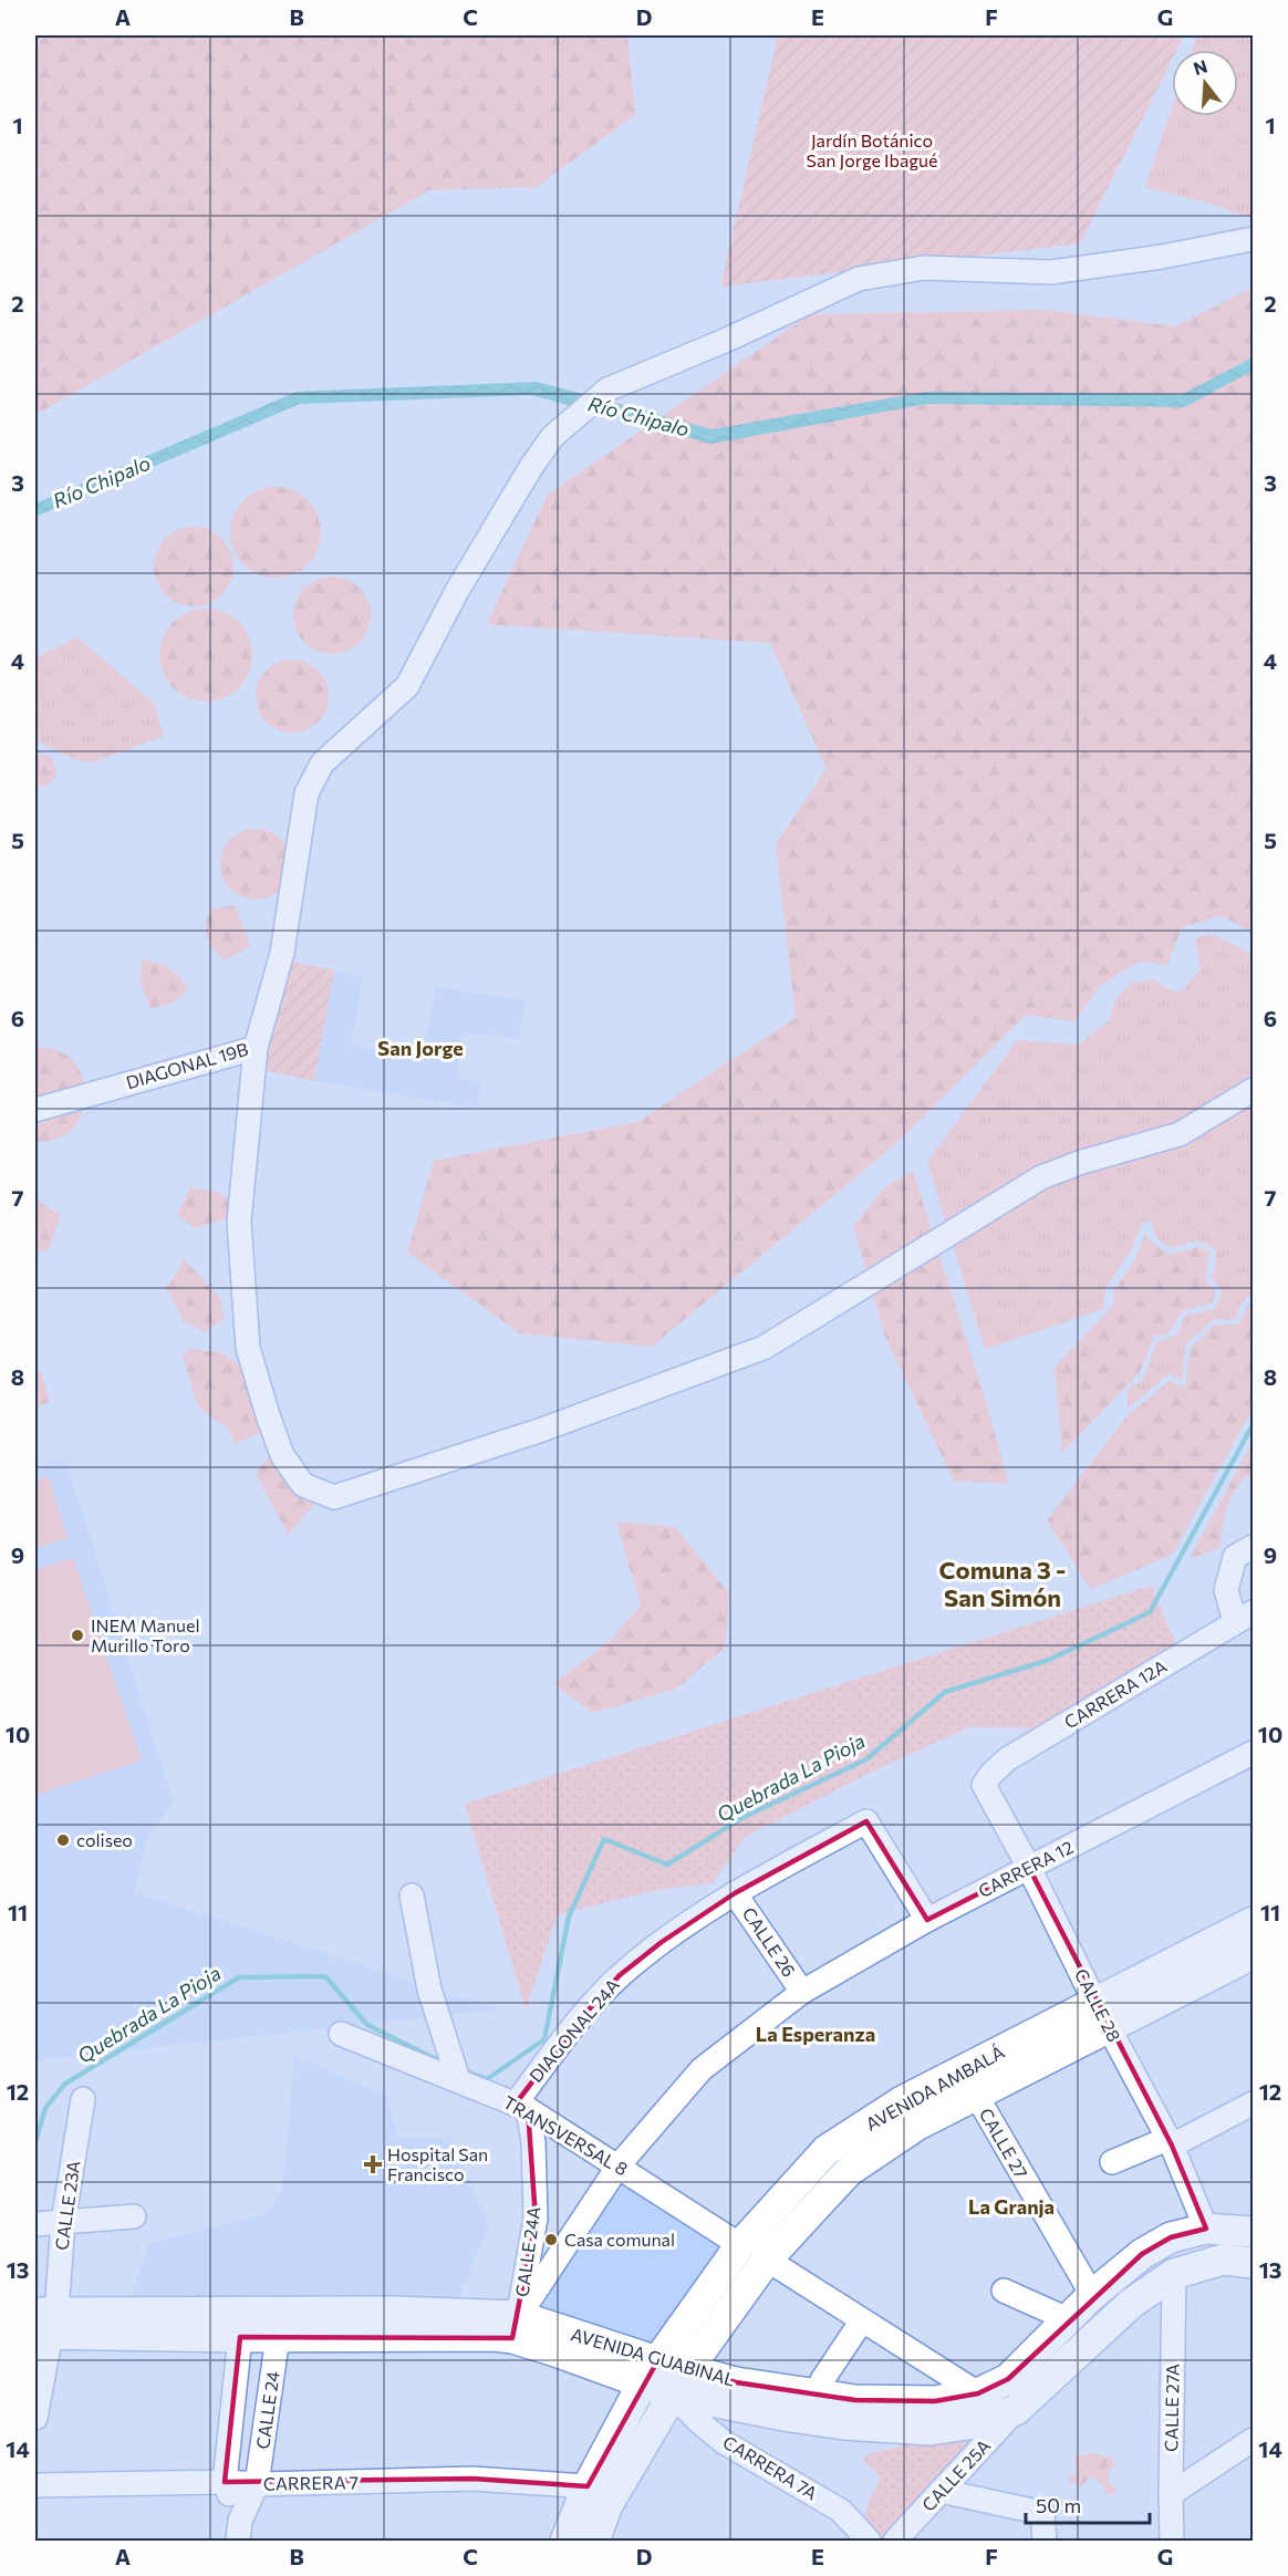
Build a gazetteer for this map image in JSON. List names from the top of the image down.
{
  "streets": {
    "main road": ["AVENIDA AMBALÁ", "AVENIDA GUABINAL"],
    "street": [
      "DIAGONAL 19B",
      "CARRERA 12A",
      "CARRERA 12",
      "CALLE 26",
      "CALLE 28",
      "DIAGONAL 24A",
      "TRANSVERSAL 8",
      "CALLE 27",
      "CALLE 23A",
      "CALLE 24A",
      "CALLE 27A",
      "CALLE 24",
      "CARRERA 7A",
      "CALLE 25A",
      "CARRERA 7"
    ]
  },
  "crossings": [
    ["CARRERA 12A", "CALLE 28"],
    ["CARRERA 12", "CALLE 26"],
    ["CARRERA 12", "CALLE 28"],
    ["CARRERA 12", "TRANSVERSAL 8"],
    ["CARRERA 12", "CALLE 24A"],
    ["CARRERA 12", "AVENIDA GUABINAL"],
    ["CALLE 26", "DIAGONAL 24A"],
    ["CALLE 28", "AVENIDA AMBALÁ"],
    ["CALLE 28", "AVENIDA GUABINAL"],
    ["DIAGONAL 24A", "TRANSVERSAL 8"],
    ["DIAGONAL 24A", "CALLE 24A"],
    ["AVENIDA AMBALÁ", "TRANSVERSAL 8"],
    ["AVENIDA AMBALÁ", "CALLE 27"],
    ["AVENIDA AMBALÁ", "AVENIDA GUABINAL"],
    ["AVENIDA AMBALÁ", "CARRERA 7A"],
    ["AVENIDA AMBALÁ", "CARRERA 7"],
    ["TRANSVERSAL 8", "CALLE 24A"],
    ["CALLE 27", "AVENIDA GUABINAL"],
    ["CALLE 23A", "AVENIDA GUABINAL"],
    ["CALLE 24A", "AVENIDA GUABINAL"],
    ["AVENIDA GUABINAL", "CALLE 27A"],
    ["AVENIDA GUABINAL", "CALLE 24"],
    ["AVENIDA GUABINAL", "CARRERA 7A"],
    ["AVENIDA GUABINAL", "CALLE 25A"],
    ["CALLE 24", "CARRERA 7"]
  ],
  "districts": [
    "San Jorge",
    "Comuna 3 - San Simón",
    "La Esperanza",
    "La Granja"
  ],
  "water": ["Río Chipalo", "Quebrada La Pioja"],
  "parks": ["Jardín Botánico San Jorge Ibagué"],
  "places": {
    "other": ["INEM Manuel Murillo Toro", "coliseo", "Casa comunal"],
    "health": ["Hospital San Francisco"]
  },
  "scale_bar": "50 m",
  "north": "top",
  "grid": {
    "columns": [
      "A",
      "B",
      "C",
      "D",
      "E",
      "F",
      "G"
    ],
    "rows": [
      "1",
      "2",
      "3",
      "4",
      "5",
      "6",
      "7",
      "8",
      "9",
      "10",
      "11",
      "12",
      "13",
      "14"
    ]
  }
}
